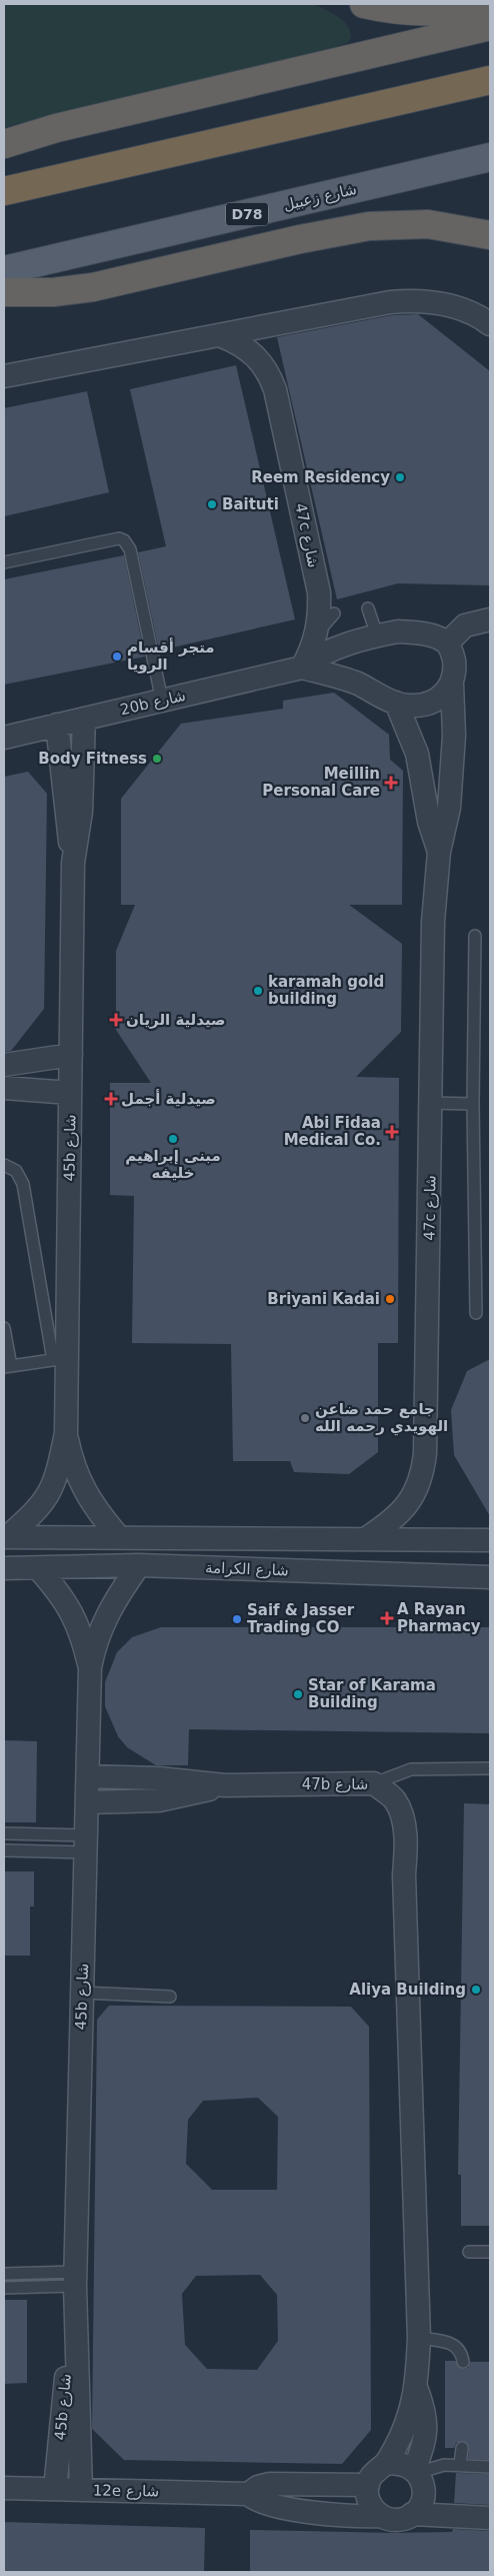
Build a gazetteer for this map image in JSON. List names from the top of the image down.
{
  "streets": {
    "main road": ["شارع زعبيل", "D78"],
    "street": [
      "47c شارع",
      "20b شارع",
      "45b شارع",
      "شارع الكرامة",
      "47b شارع",
      "12e شارع"
    ]
  },
  "crossings": [
    ["47c شارع", "20b شارع"],
    ["47c شارع", "شارع الكرامة"],
    ["20b شارع", "45b شارع"],
    ["45b شارع", "شارع الكرامة"],
    ["45b شارع", "47b شارع"],
    ["45b شارع", "12e شارع"]
  ],
  "places": {
    "other": [
      "Reem Residency",
      "Baituti",
      "متجر أقسام الرويا",
      "Body Fitness",
      "karamah gold building",
      "مبنى إبراهيم خليفه",
      "Briyani Kadai",
      "جامع حمد ضاعن الهويدي رحمه الله",
      "Saif & Jasser Trading CO",
      "Star of Karama Building",
      "Aliya Building"
    ],
    "health": [
      "Meillin Personal Care",
      "صيدلية الريان",
      "صيدلية أجمل",
      "Abi Fidaa Medical Co.",
      "A Rayan Pharmacy"
    ]
  }
}
